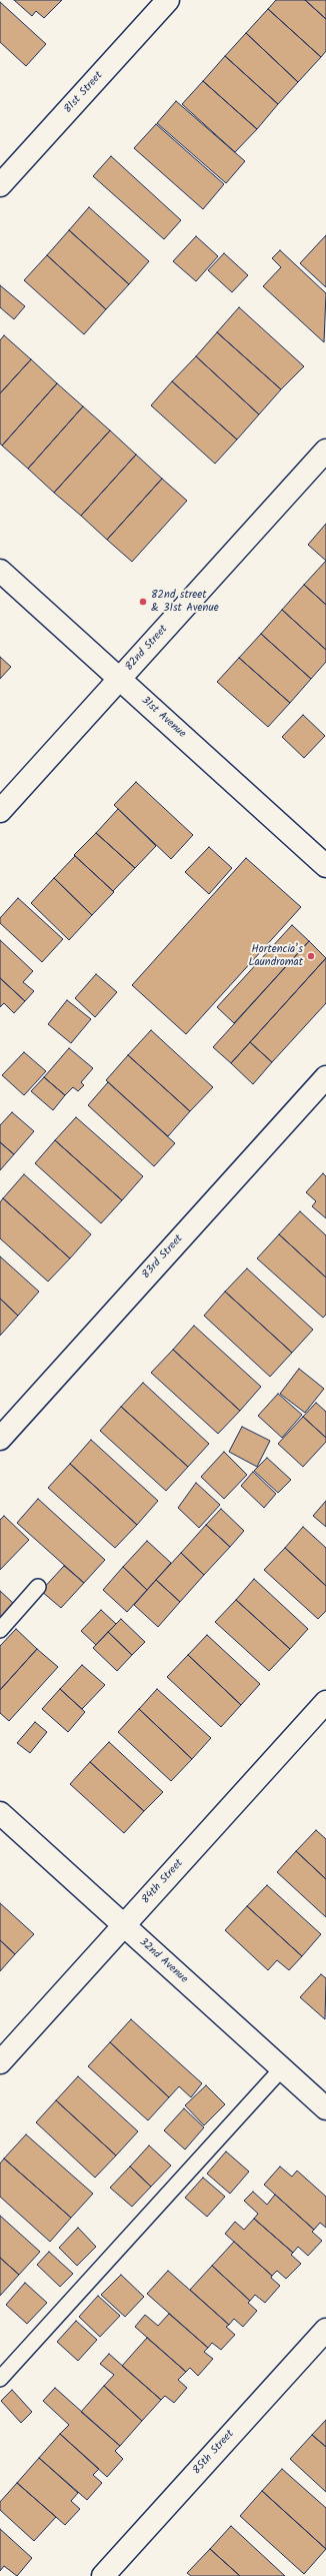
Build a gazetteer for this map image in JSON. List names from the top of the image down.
{
  "streets": {
    "street": [
      "81st Street",
      "82nd Street",
      "31st Avenue",
      "83rd Street",
      "84th Street",
      "32nd Avenue",
      "85th Street"
    ]
  },
  "crossings": [
    ["82nd Street", "31st Avenue"],
    ["84th Street", "32nd Avenue"]
  ],
  "places": ["82nd street & 31st Avenue", "Hortencia’s Laundromat"]
}
